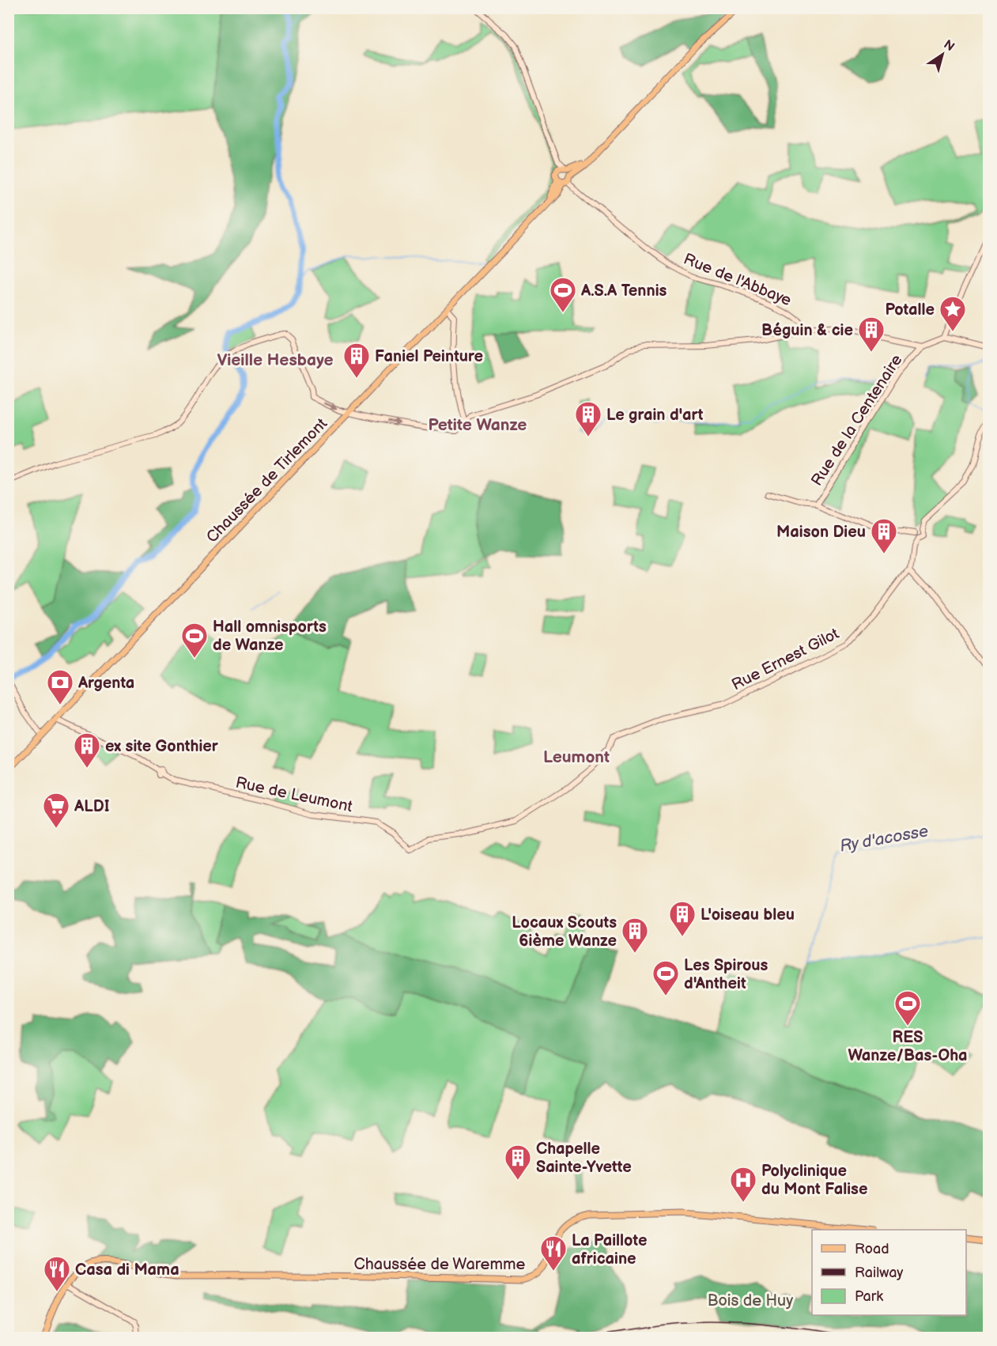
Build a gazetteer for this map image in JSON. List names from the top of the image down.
{
  "streets": {
    "main road": ["Chaussée de Tirlemont", "Chaussée de Waremme"],
    "street": [
      "Rue de l'Abbaye",
      "Rue de la Centenaire",
      "Rue Ernest Gilot",
      "Rue de Leumont"
    ]
  },
  "crossings": [
    ["Rue de l'Abbaye", "Chaussée de Tirlemont"],
    ["Chaussée de Tirlemont", "Rue de Leumont"],
    ["Rue Ernest Gilot", "Rue de Leumont"]
  ],
  "districts": ["Vieille Hesbaye", "Petite Wanze", "Leumont"],
  "water": ["Ry d'acosse"],
  "parks": ["Bois de Huy"],
  "places": {
    "sports": [
      "A.S.A Tennis",
      "Hall omnisports de Wanze",
      "Les Spirous d'Antheit",
      "RES Wanze/Bas-Oha"
    ],
    "place": ["Potalle"],
    "building": [
      "Béguin & cie",
      "Faniel Peinture",
      "Le grain d'art",
      "Maison Dieu",
      "ex site Gonthier",
      "L'oiseau bleu",
      "Locaux Scouts 6ième Wanze",
      "Chapelle Sainte-Yvette"
    ],
    "bank": ["Argenta"],
    "supermarket": ["ALDI"],
    "hospital": ["Polyclinique du Mont Falise"],
    "restaurant": ["La Paillote africaine", "Casa di Mama"]
  },
  "legend": ["Road", "Railway", "Park"],
  "north": "top right"
}
